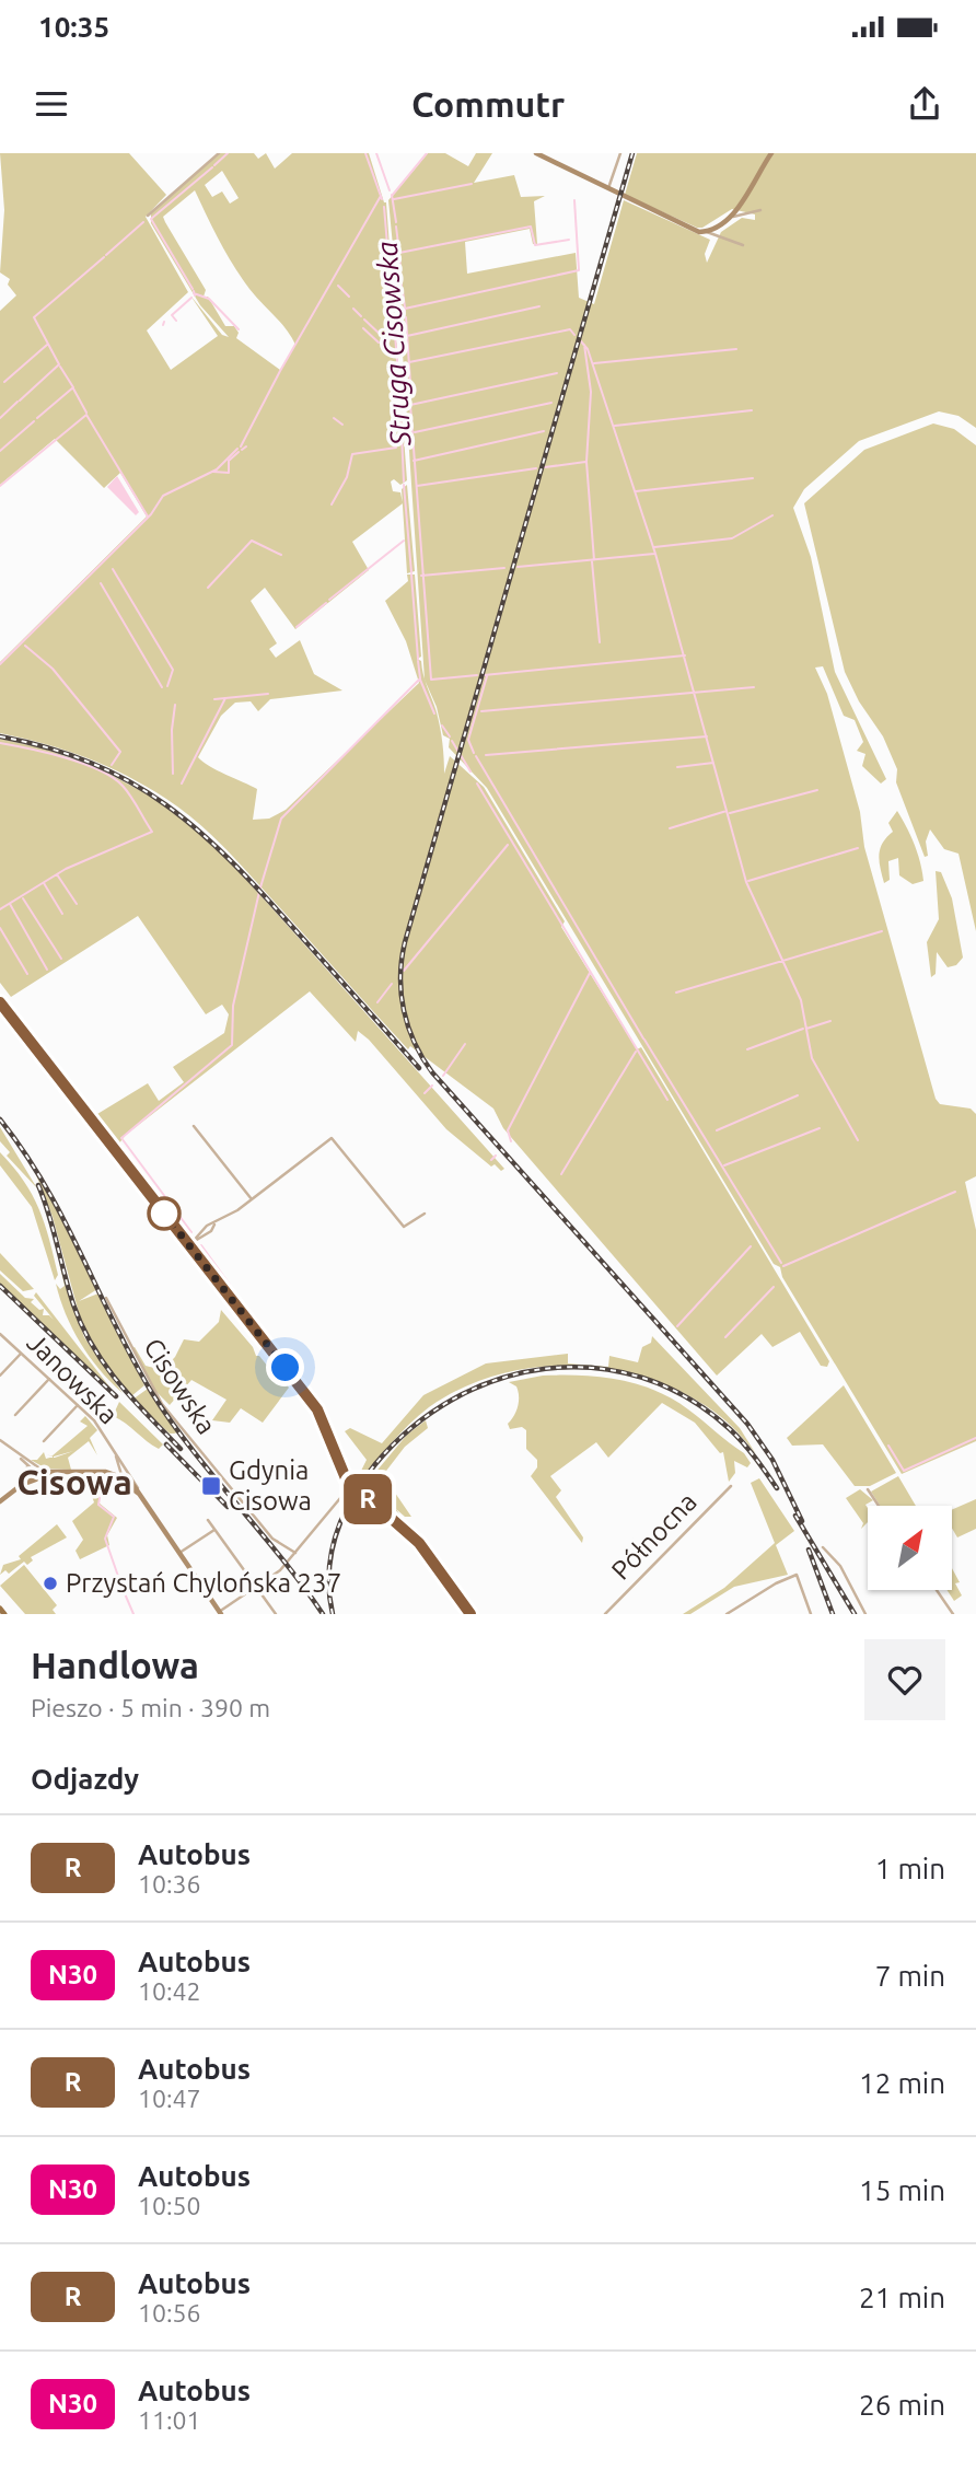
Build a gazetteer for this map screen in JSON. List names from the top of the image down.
{
  "streets": {
    "street": ["Janowska", "Cisowska", "Północna"]
  },
  "districts": ["Cisowa"],
  "water": ["Struga Cisowska"],
  "places": {
    "transit": ["Gdynia Cisowa"],
    "other": ["Przystań Chylońska 237"]
  },
  "lines": ["bus line R"],
  "north": "top right",
  "page": {
    "status": "10:35",
    "header": "Commutr",
    "on_map": "R",
    "heading": [
      ["Handlowa", "Pieszo · 5 min · 390 m"],
      "Odjazdy"
    ],
    "list": [
      {
        "mark": "R",
        "name": "Autobus",
        "note": "10:36",
        "value": "1 min"
      },
      {
        "mark": "N30",
        "name": "Autobus",
        "note": "10:42",
        "value": "7 min"
      },
      {
        "mark": "R",
        "name": "Autobus",
        "note": "10:47",
        "value": "12 min"
      },
      {
        "mark": "N30",
        "name": "Autobus",
        "note": "10:50",
        "value": "15 min"
      },
      {
        "mark": "R",
        "name": "Autobus",
        "note": "10:56",
        "value": "21 min"
      },
      {
        "mark": "N30",
        "name": "Autobus",
        "note": "11:01",
        "value": "26 min"
      }
    ]
  }
}
